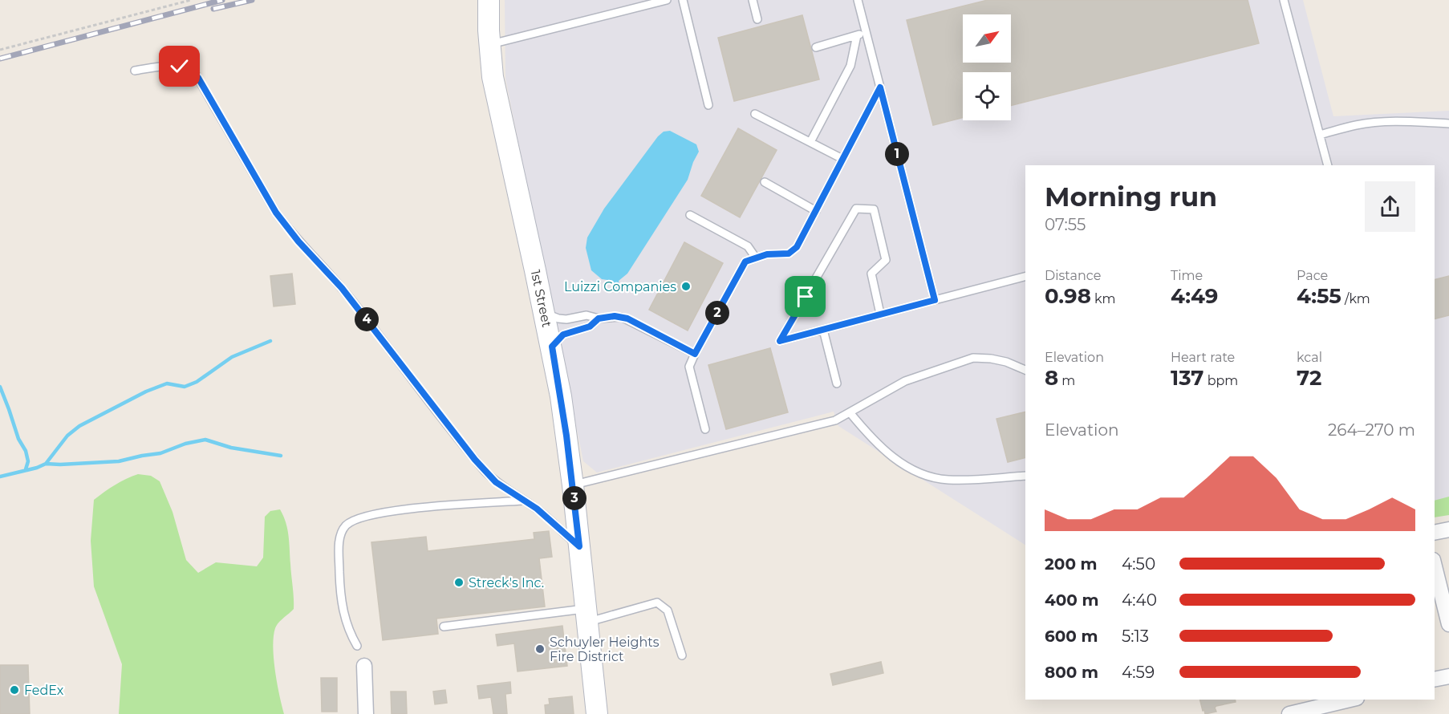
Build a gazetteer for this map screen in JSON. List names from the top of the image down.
{
  "streets": {
    "street": ["1st Street"]
  },
  "places": [
    "Luizzi Companies",
    "Streck's Inc.",
    "Schuyler Heights Fire District",
    "FedEx"
  ],
  "north": "top right",
  "page": {
    "pins": [
      "1",
      "2",
      "4",
      "3"
    ],
    "heading": ["Morning run", "07:55"],
    "stats": [
      ["Distance", "0.98 km"],
      ["Time", "4:49"],
      ["Pace", "4:55 /km"],
      ["Elevation", "8 m"],
      ["Heart rate", "137 bpm"],
      ["kcal", "72"]
    ],
    "chart": ["Elevation", "264–270 m"],
    "list": [
      {
        "name": "200 m",
        "note": "4:50"
      },
      {
        "name": "400 m",
        "note": "4:40"
      },
      {
        "name": "600 m",
        "note": "5:13"
      },
      {
        "name": "800 m",
        "note": "4:59"
      }
    ]
  }
}
